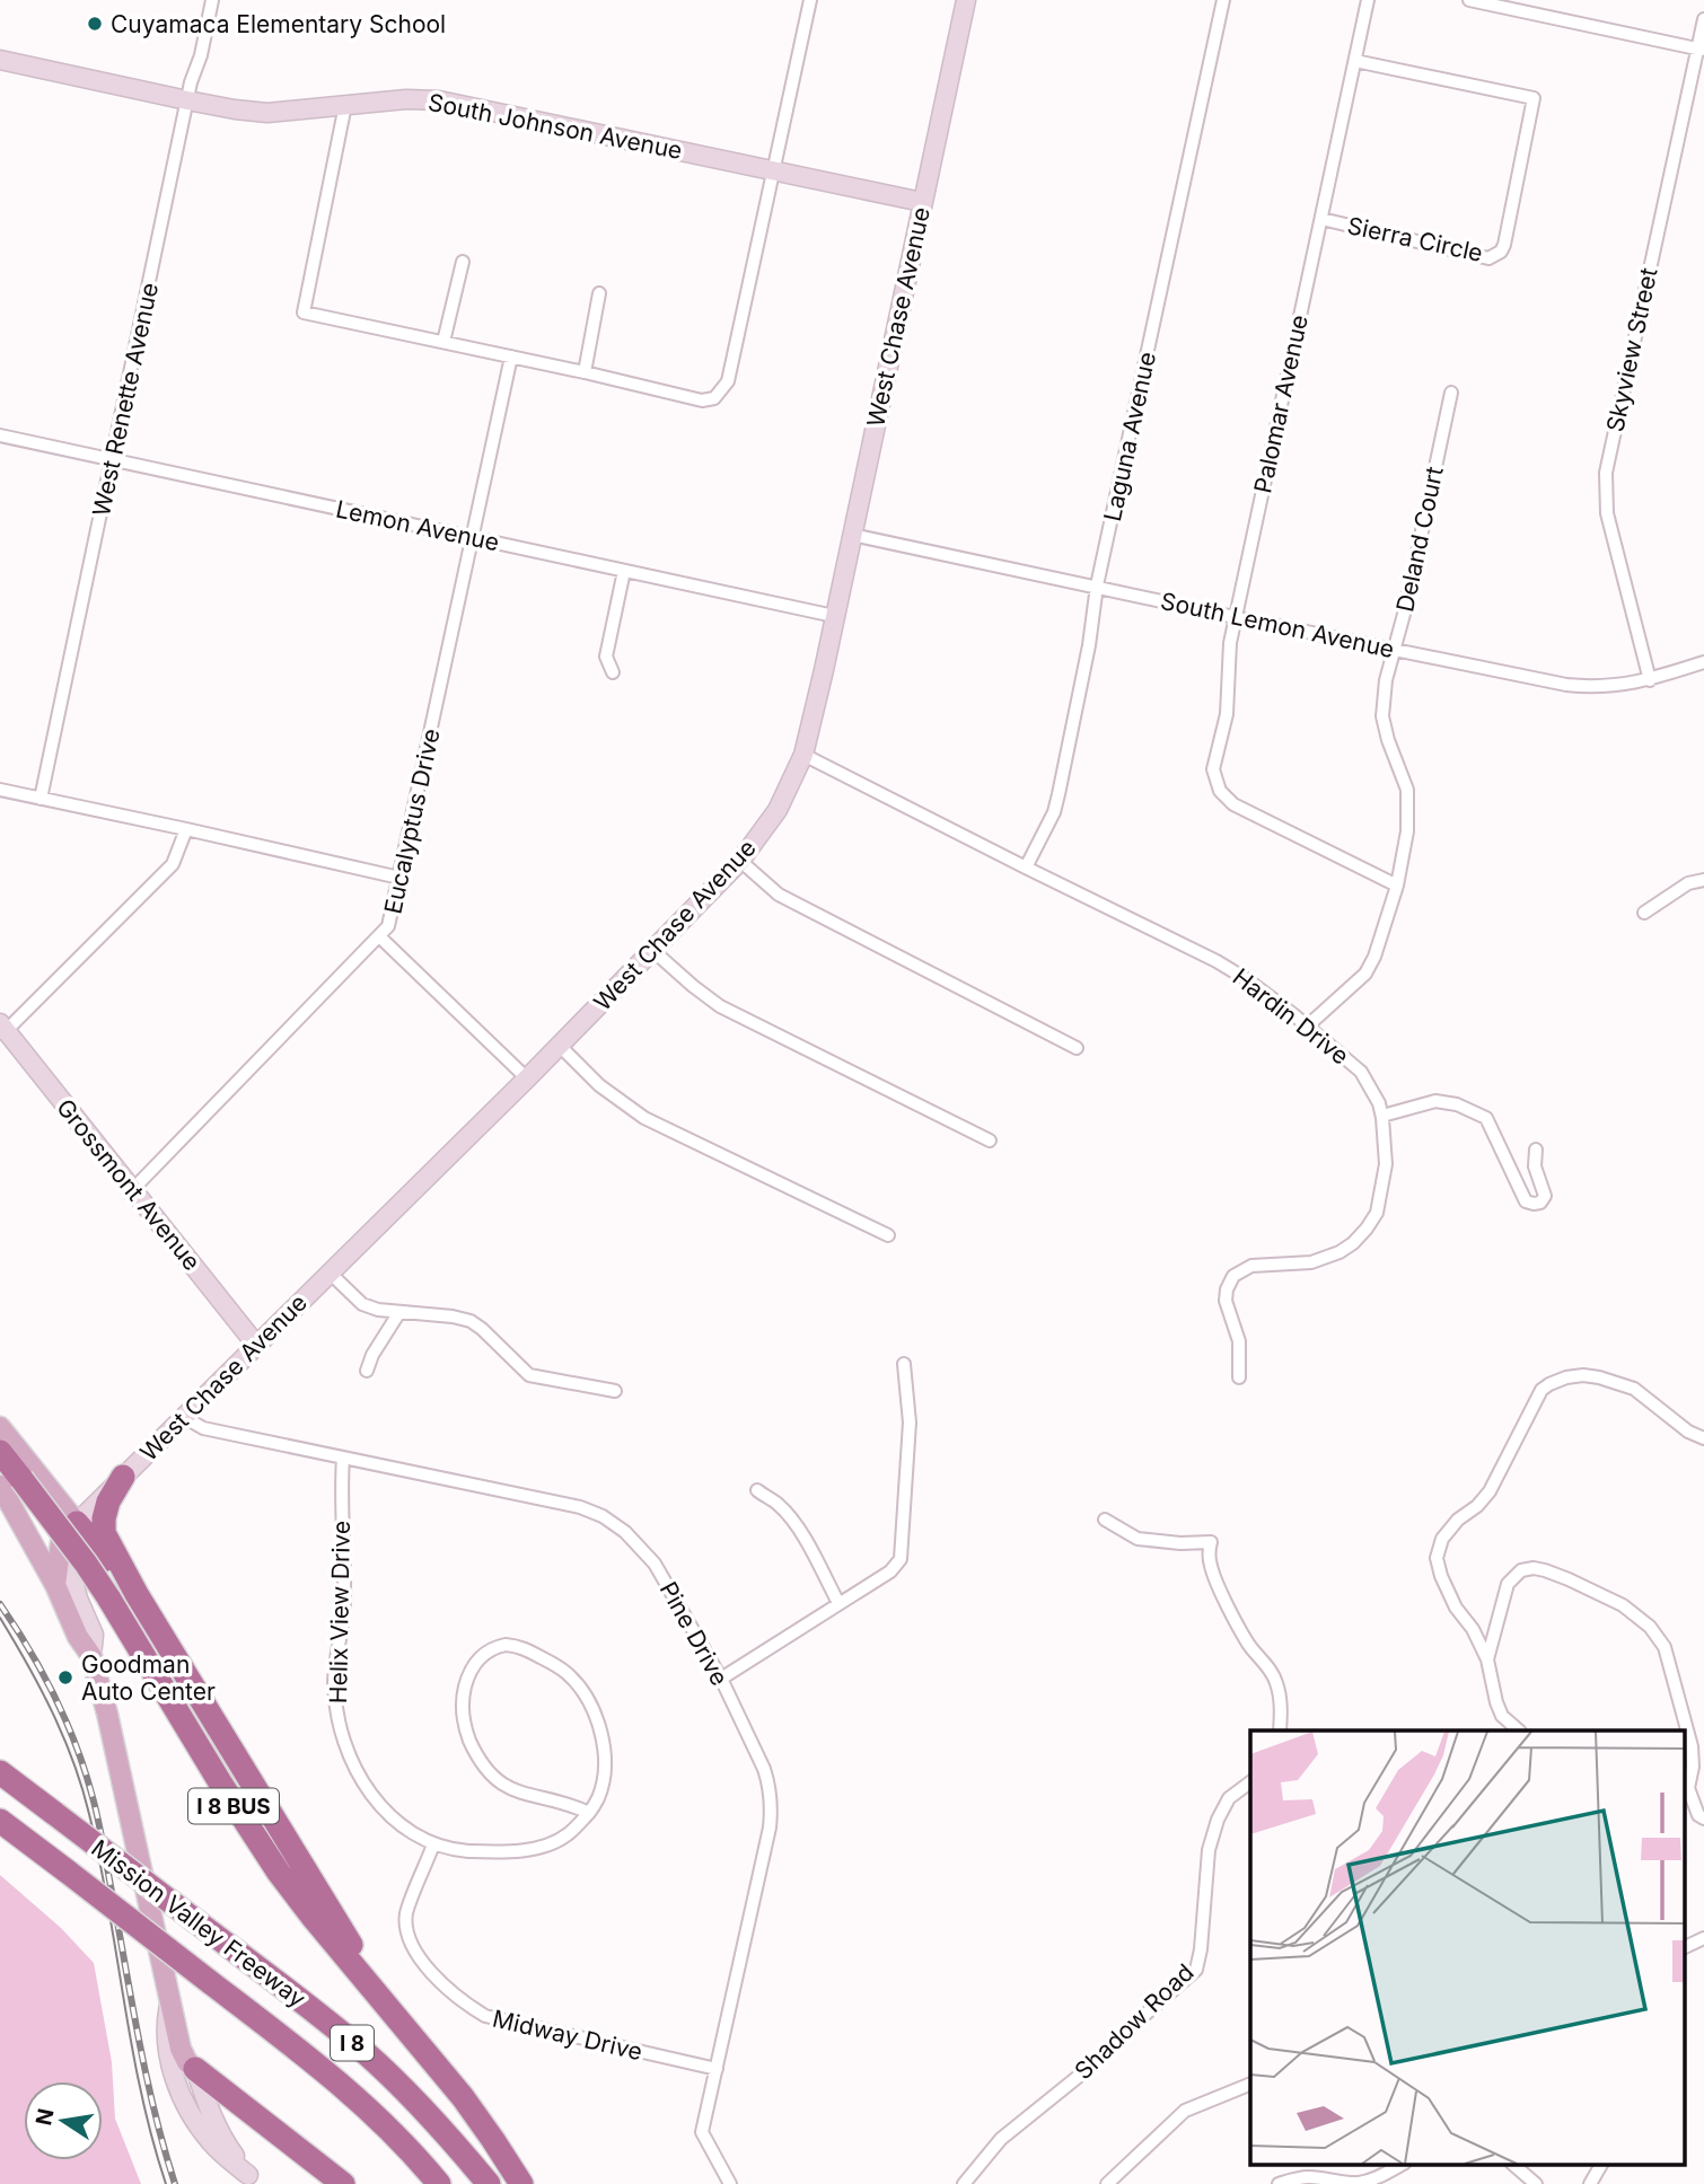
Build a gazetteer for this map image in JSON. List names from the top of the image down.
{
  "streets": {
    "highway": ["I 8 BUS", "Mission Valley Freeway", "I 8"],
    "main road": ["South Johnson Avenue", "West Chase Avenue", "Grossmont Avenue"],
    "street": [
      "Sierra Circle",
      "Skyview Street",
      "West Renette Avenue",
      "Palomar Avenue",
      "Laguna Avenue",
      "Lemon Avenue",
      "Deland Court",
      "South Lemon Avenue",
      "Eucalyptus Drive",
      "Hardin Drive",
      "Helix View Drive",
      "Pine Drive",
      "Shadow Road",
      "Midway Drive"
    ]
  },
  "crossings": [
    ["South Johnson Avenue", "West Chase Avenue"],
    ["South Johnson Avenue", "West Renette Avenue"],
    ["Sierra Circle", "Palomar Avenue"],
    ["West Chase Avenue", "Lemon Avenue"],
    ["West Chase Avenue", "South Lemon Avenue"],
    ["West Chase Avenue", "Hardin Drive"],
    ["West Chase Avenue", "Grossmont Avenue"],
    ["West Chase Avenue", "Pine Drive"],
    ["Skyview Street", "South Lemon Avenue"],
    ["West Renette Avenue", "Lemon Avenue"],
    ["Palomar Avenue", "Deland Court"],
    ["Palomar Avenue", "South Lemon Avenue"],
    ["Laguna Avenue", "South Lemon Avenue"],
    ["Laguna Avenue", "Hardin Drive"],
    ["Lemon Avenue", "Eucalyptus Drive"],
    ["Deland Court", "South Lemon Avenue"],
    ["Deland Court", "Hardin Drive"],
    ["Eucalyptus Drive", "Grossmont Avenue"],
    ["Helix View Drive", "Pine Drive"],
    ["Helix View Drive", "Midway Drive"],
    ["Pine Drive", "Midway Drive"]
  ],
  "places": ["Cuyamaca Elementary School", "Goodman Auto Center"],
  "north": "left"
}
